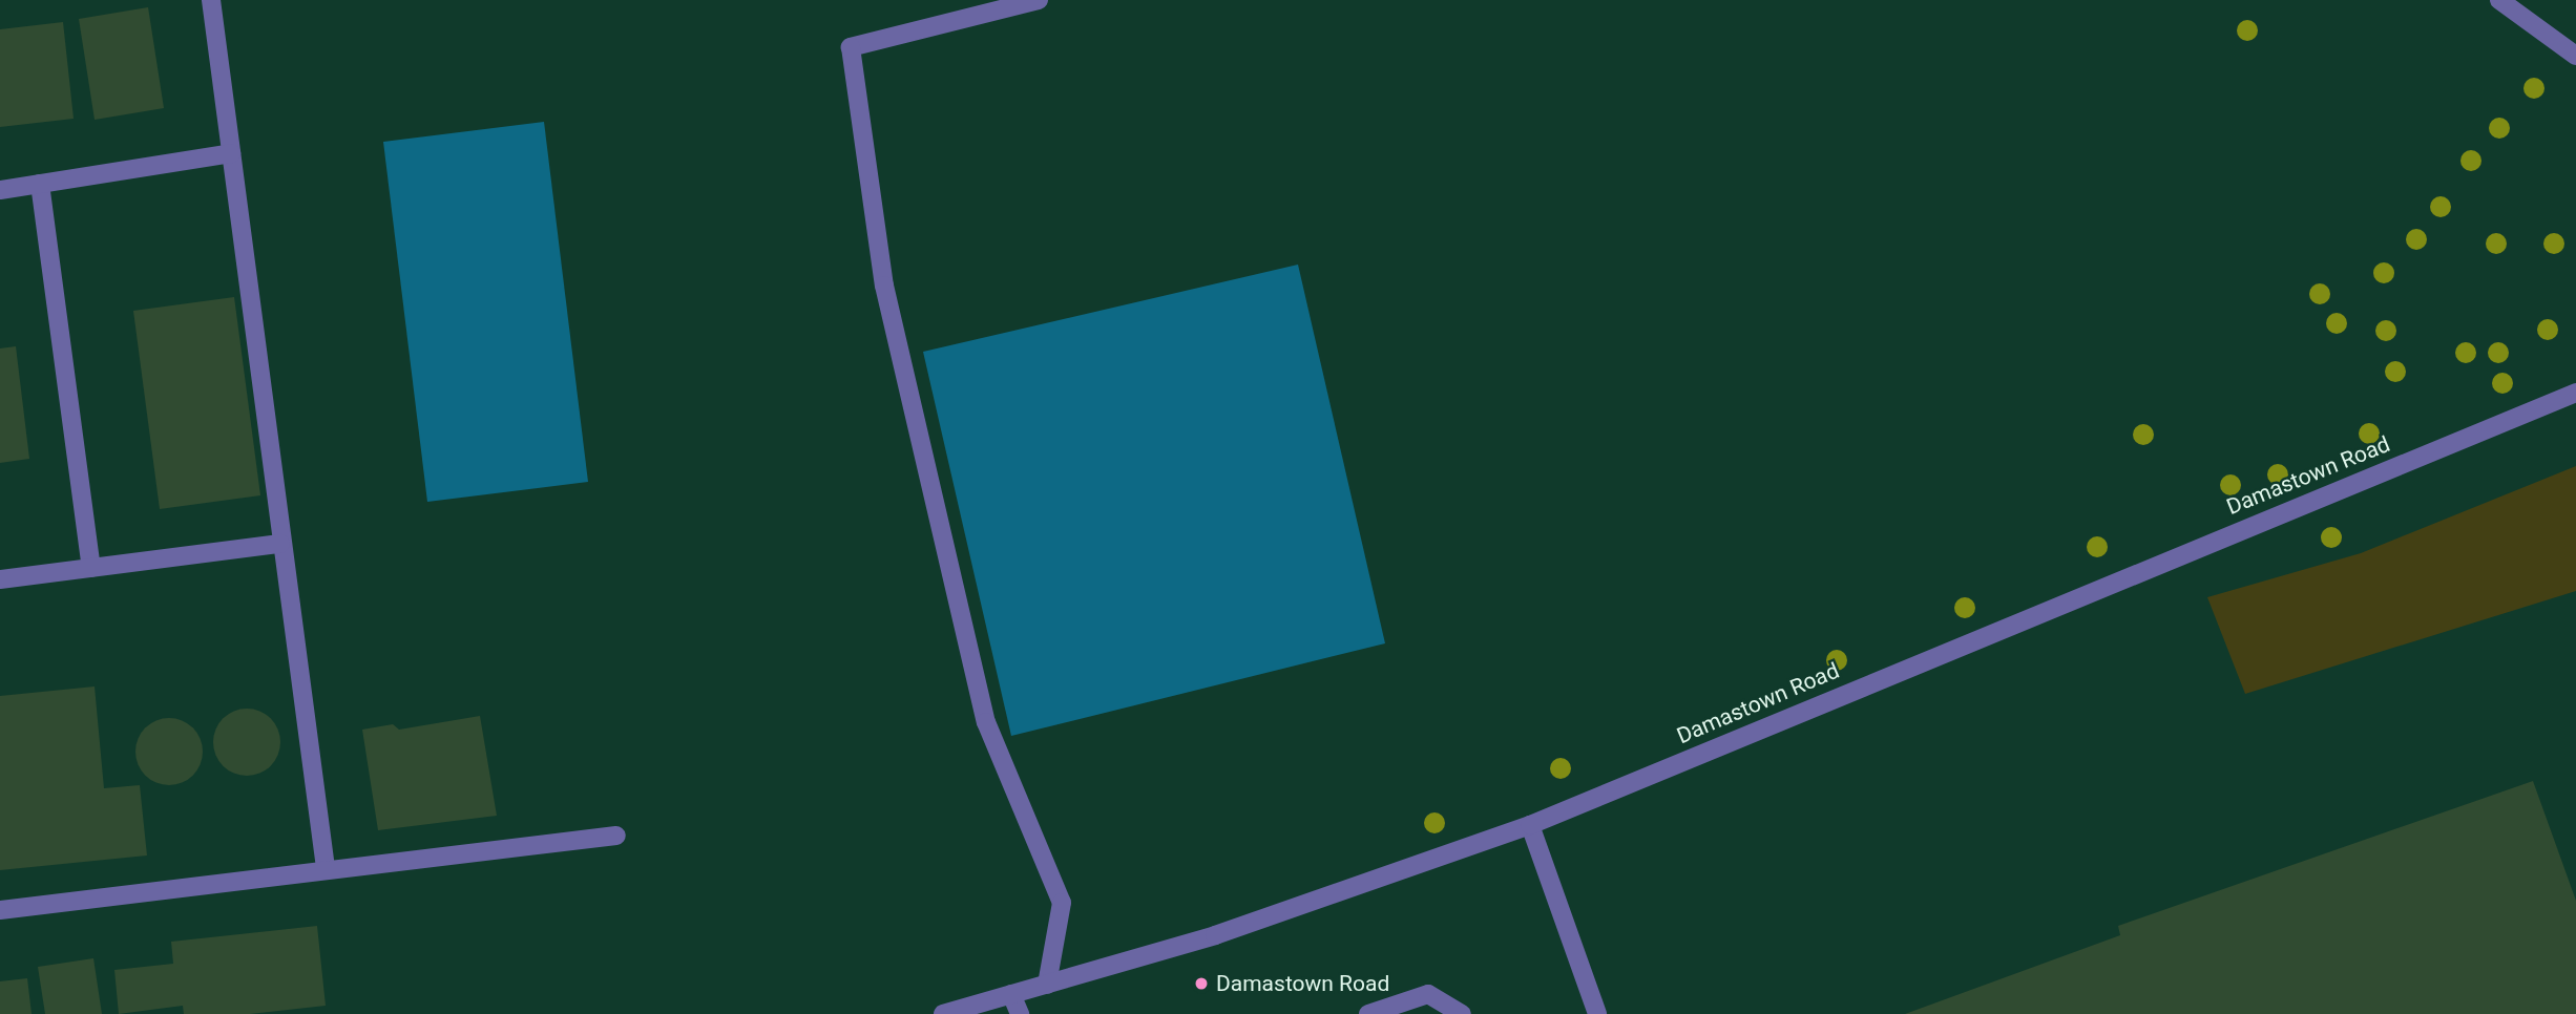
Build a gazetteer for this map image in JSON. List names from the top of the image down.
{
  "streets": {
    "street": ["Damastown Road"]
  },
  "places": ["Damastown Road"]
}
